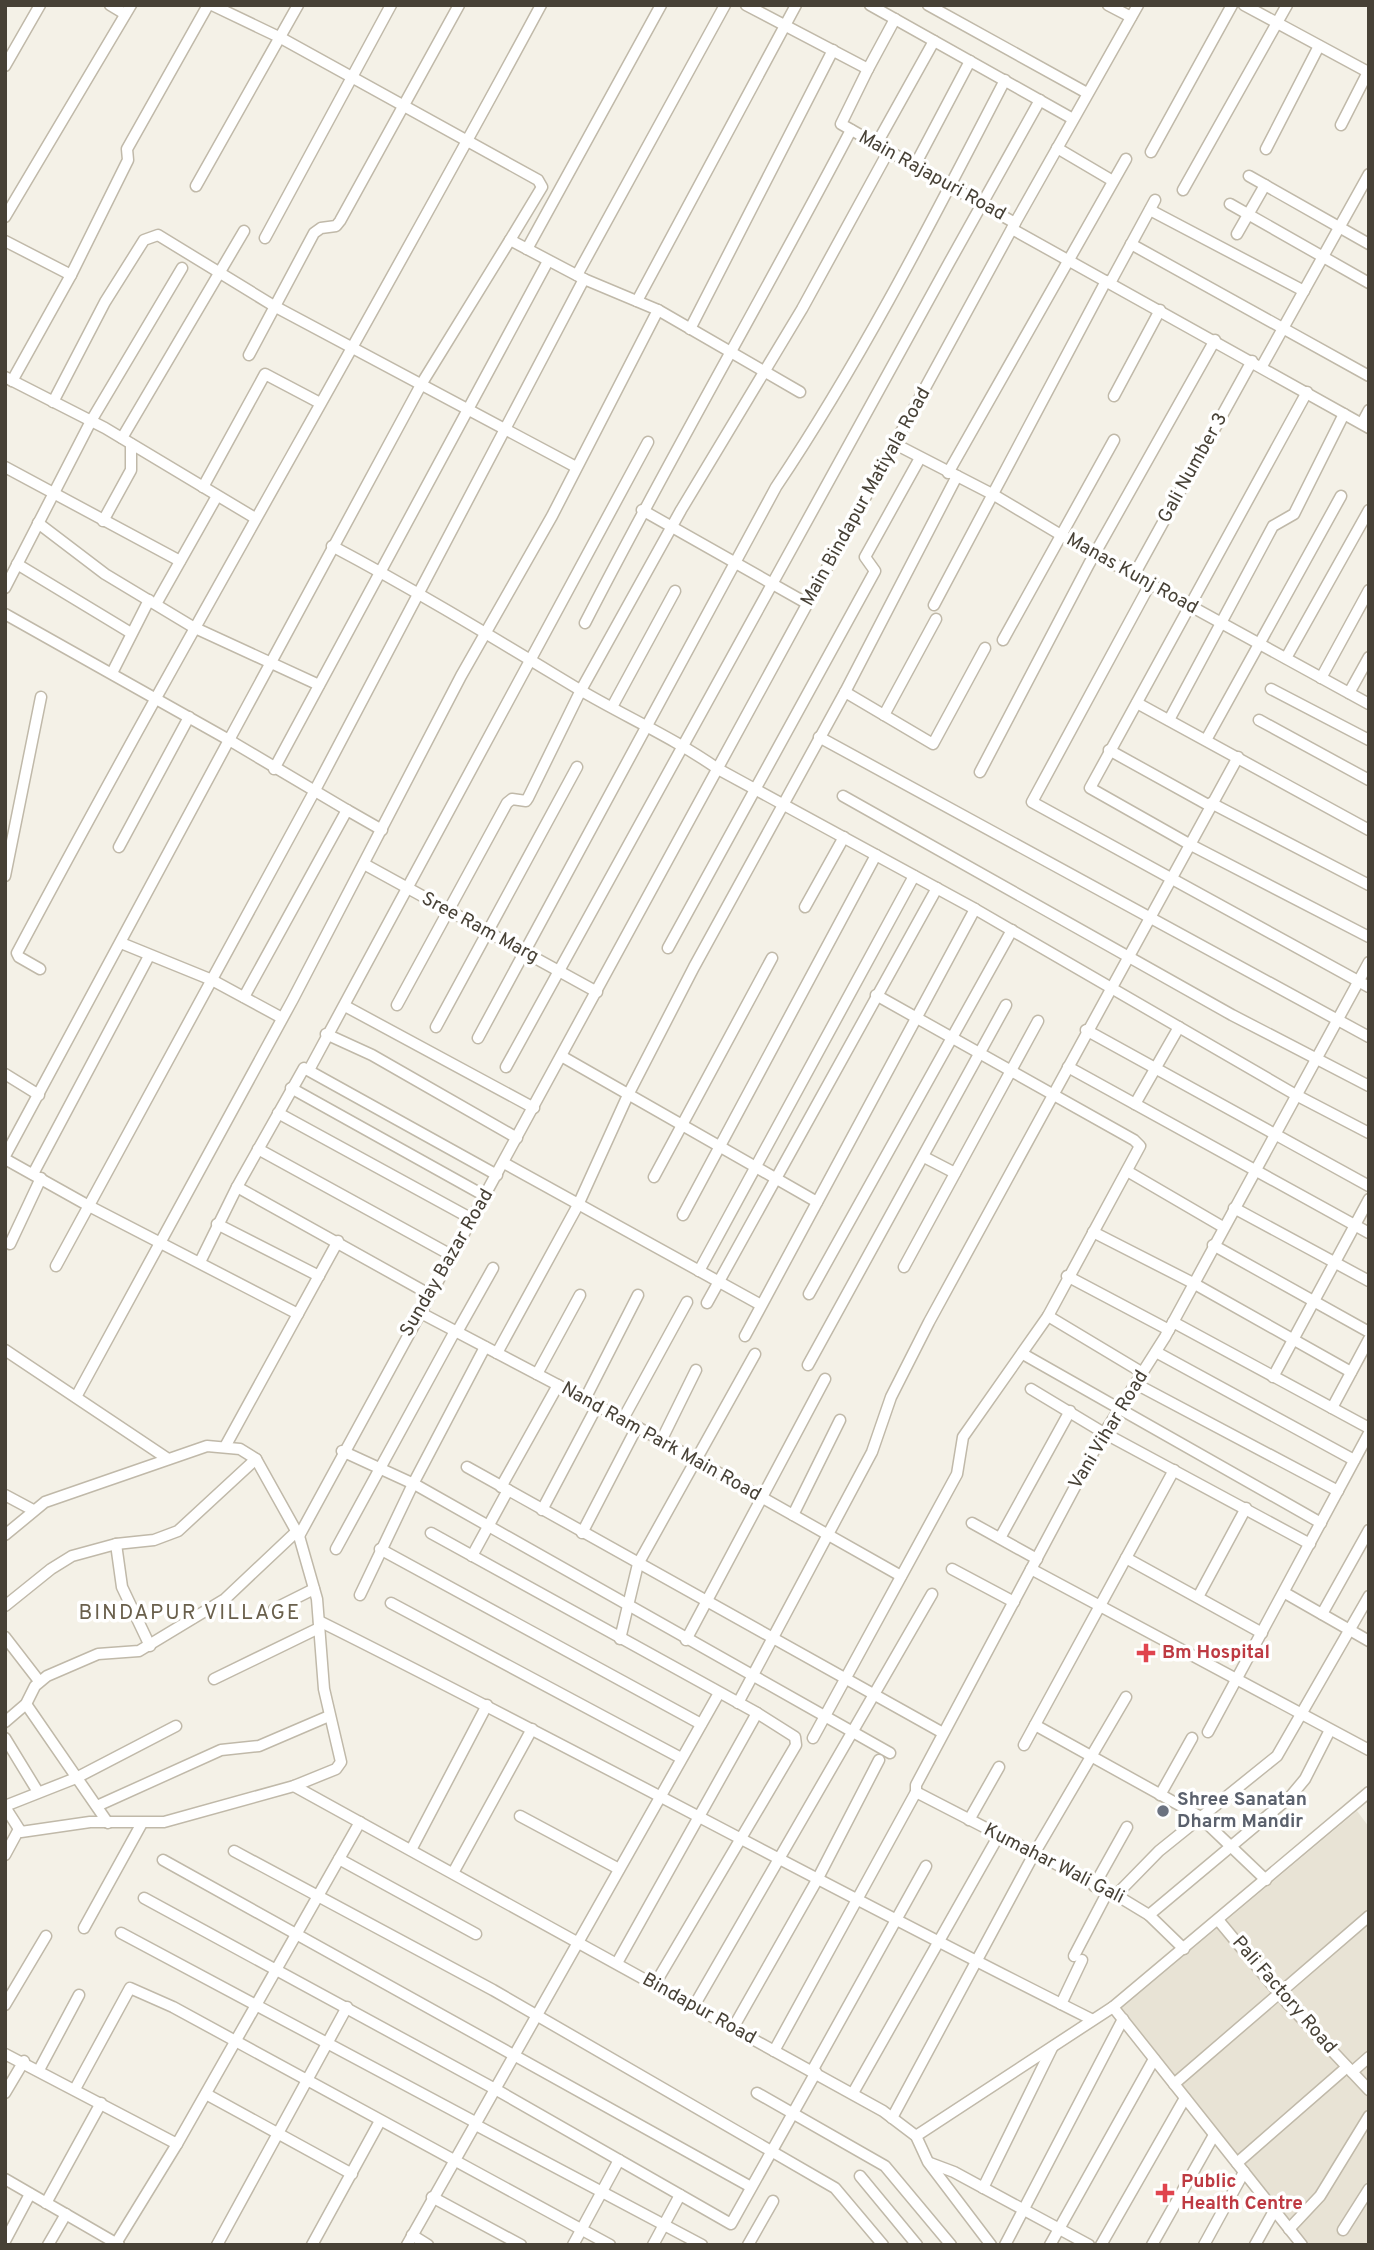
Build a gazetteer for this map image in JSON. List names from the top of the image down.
{
  "streets": {
    "street": [
      "Main Rajapuri Road",
      "Gali Number 3",
      "Main Bindapur Matiyala Road",
      "Manas Kunj Road",
      "Sree Ram Marg",
      "Sunday Bazar Road",
      "Vani Vihar Road",
      "Nand Ram Park Main Road",
      "Kumahar Wali Gali",
      "Pali Factory Road",
      "Bindapur Road"
    ]
  },
  "crossings": [
    ["Main Rajapuri Road", "Gali Number 3"],
    ["Main Rajapuri Road", "Main Bindapur Matiyala Road"],
    ["Gali Number 3", "Manas Kunj Road"],
    ["Main Bindapur Matiyala Road", "Manas Kunj Road"],
    ["Main Bindapur Matiyala Road", "Sree Ram Marg"],
    ["Main Bindapur Matiyala Road", "Sunday Bazar Road"],
    ["Sree Ram Marg", "Sunday Bazar Road"],
    ["Sunday Bazar Road", "Nand Ram Park Main Road"],
    ["Vani Vihar Road", "Kumahar Wali Gali"],
    ["Vani Vihar Road", "Bindapur Road"]
  ],
  "districts": ["BINDAPUR VILLAGE"],
  "places": {
    "health": ["Bm Hospital", "Public Health Centre"],
    "other": ["Shree Sanatan Dharm Mandir"]
  }
}
